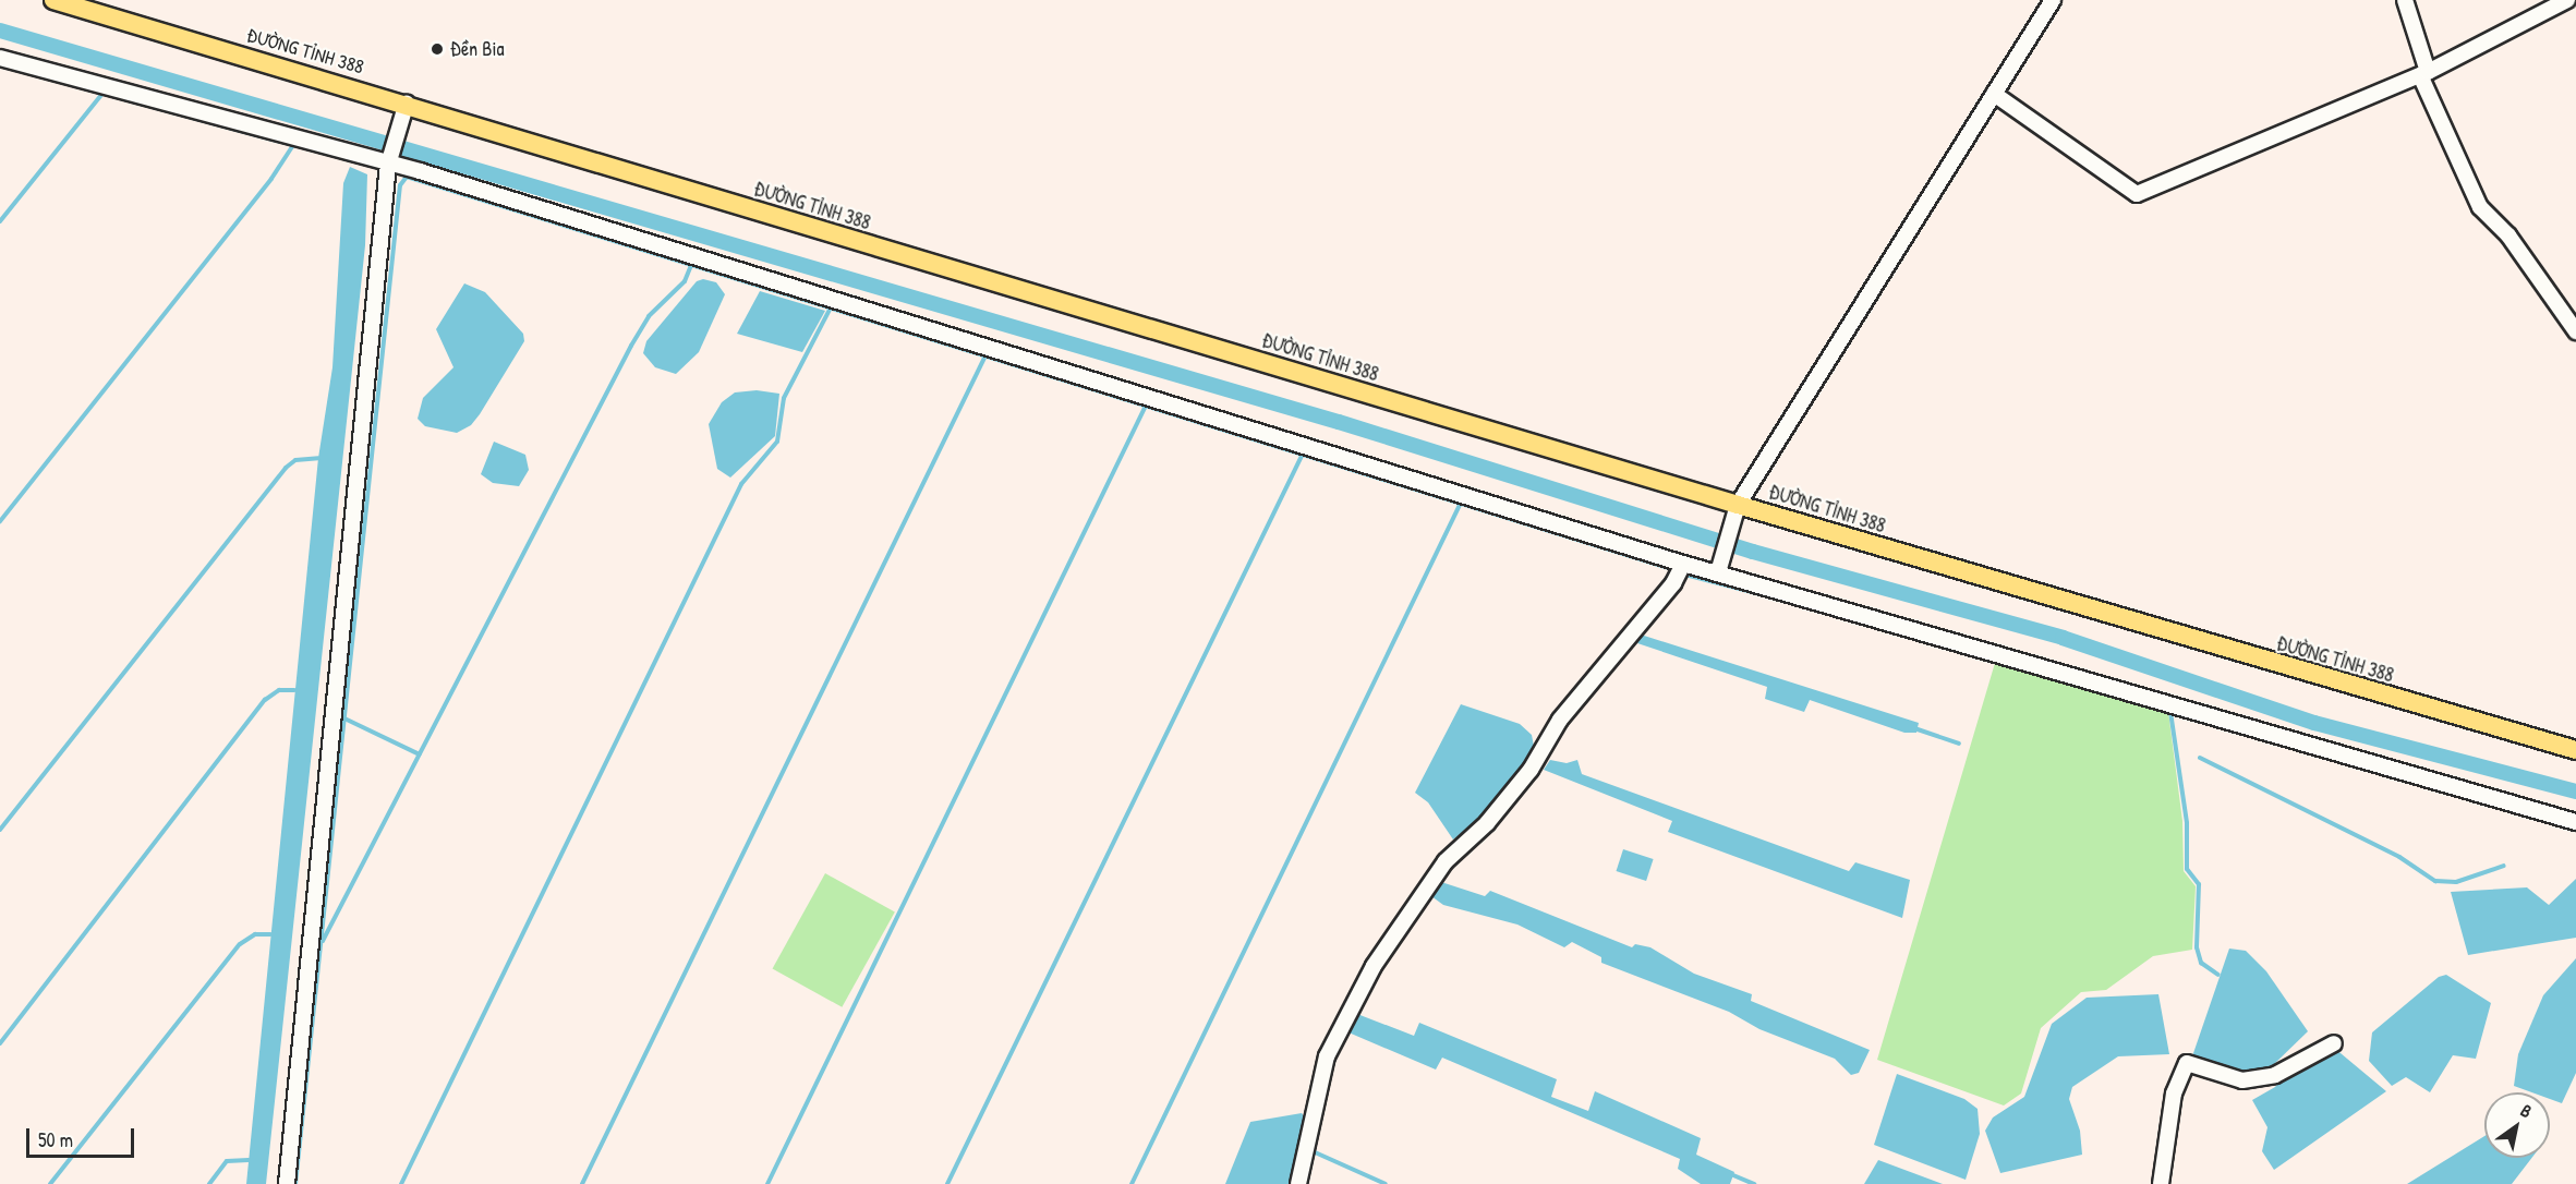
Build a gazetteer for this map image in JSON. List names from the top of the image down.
{
  "streets": {
    "main road": ["ĐƯỜNG TỈNH 388"]
  },
  "places": ["Đền Bia"],
  "scale_bar": "50 m",
  "north": "top right"
}
